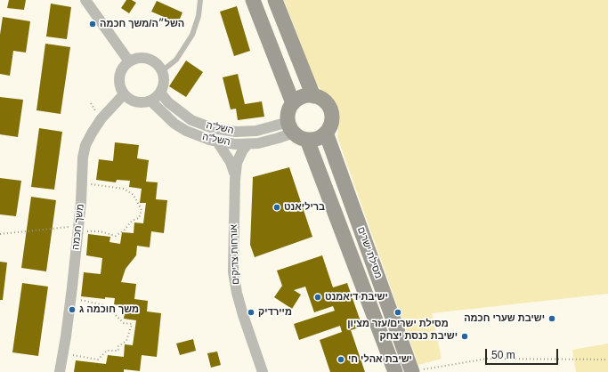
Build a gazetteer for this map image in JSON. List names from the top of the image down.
{
  "streets": {
    "street": [
      "השל”ה",
      "השל\"ה",
      "משך חכמה",
      "מסילת ישרים",
      "אורחות צדיקים"
    ]
  },
  "crossings": [
    ["השל”ה", "השל\"ה"],
    ["השל”ה", "משך חכמה"],
    ["השל”ה", "מסילת ישרים"],
    ["השל\"ה", "משך חכמה"],
    ["השל\"ה", "מסילת ישרים"]
  ],
  "places": [
    "השל״ה/משך חכמה",
    "בריליאנט",
    "ישיבת דיאמנט",
    "משך חוכמה ג",
    "מיירדיק",
    "מסילת ישרים/עזר מציון",
    "ישיבת שערי חכמה",
    "ישיבת כנסת יצחק",
    "ישיבת אהלי חי"
  ],
  "scale_bar": "50 m"
}
